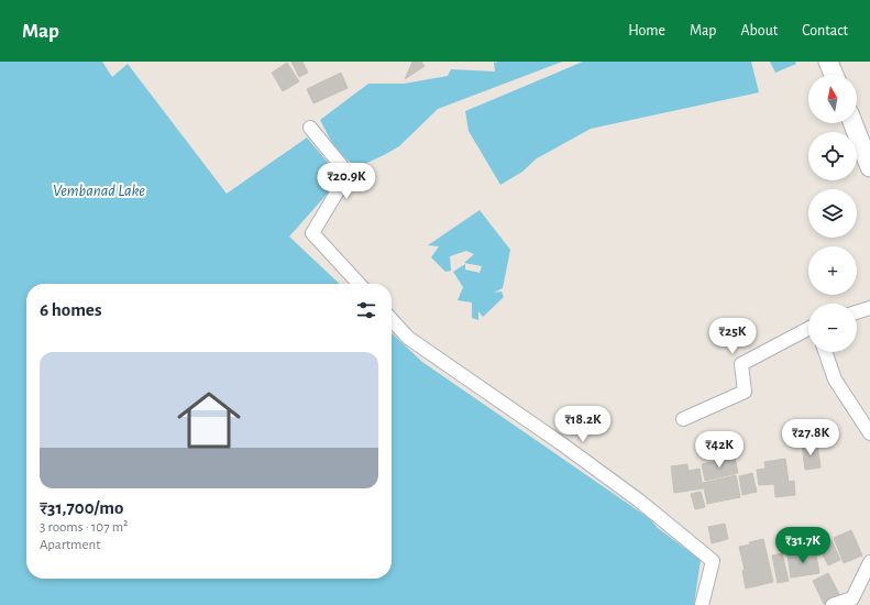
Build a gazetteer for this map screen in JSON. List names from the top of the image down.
{
  "water": ["Vembanad Lake"],
  "north": "top",
  "page": {
    "header": "Map",
    "nav": [
      "Home",
      "Map",
      "About",
      "Contact"
    ],
    "map_buttons": ["+", "−"],
    "price": [
      "₹20.9K",
      "₹25K",
      "₹18.2K",
      "₹27.8K",
      "₹42K",
      "₹31.7K"
    ],
    "heading": "6 homes",
    "list": [
      {
        "name": "₹31,700/mo",
        "note": "3 rooms · 107 m² · Apartment"
      }
    ]
  }
}
